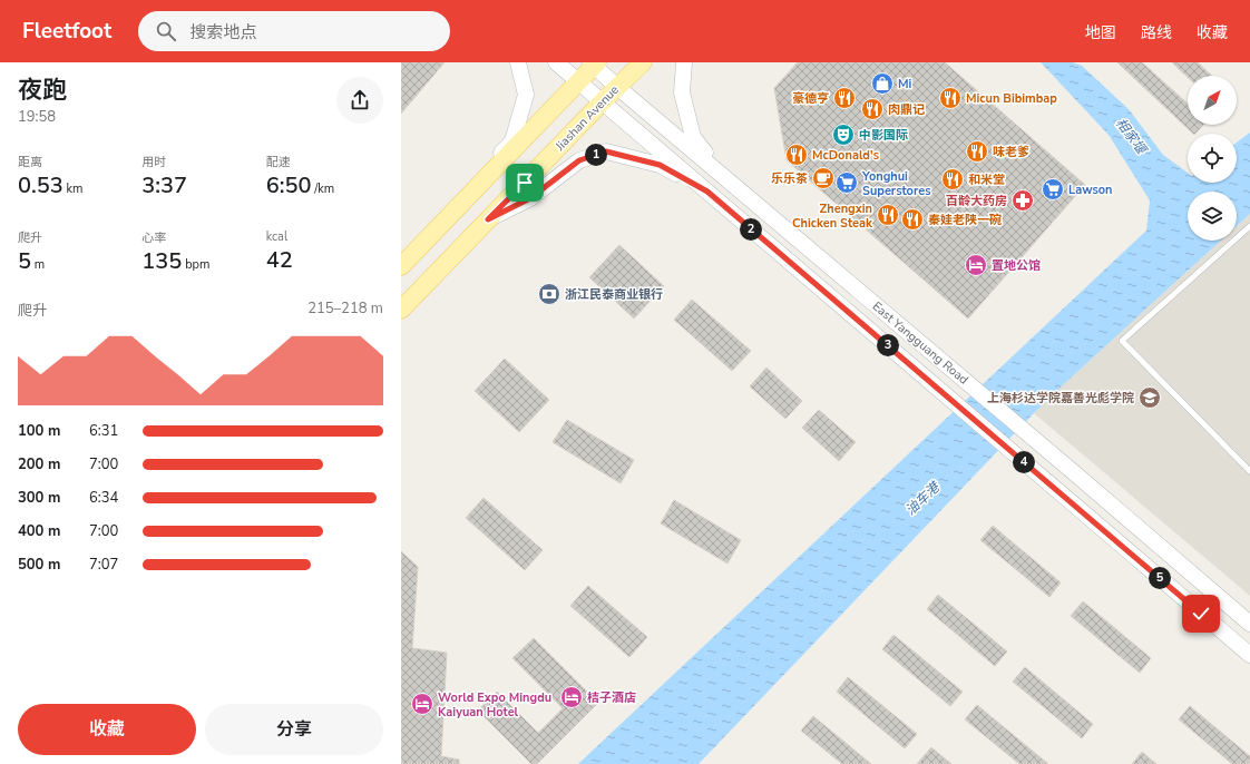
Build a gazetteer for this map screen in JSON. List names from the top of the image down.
{
  "streets": {
    "main road": ["Jiashan Avenue", "East Yangguang Road"]
  },
  "crossings": [
    ["Jiashan Avenue", "East Yangguang Road"]
  ],
  "water": ["相家堰", "油车港"],
  "places": {
    "shop": ["Mi"],
    "restaurant": [
      "豪德亨",
      "Micun Bibimbap",
      "肉鼎记",
      "味老爹",
      "McDonald's",
      "和米堂",
      "Zhengxin Chicken Steak",
      "秦娃老陕一碗"
    ],
    "theatre": ["中影国际"],
    "cafe": ["乐乐茶"],
    "supermarket": ["Yonghui Superstores", "Lawson"],
    "pharmacy": ["百龄大药房"],
    "hotel": ["置地公馆", "桔子酒店", "World Expo Mingdu Kaiyuan Hotel"],
    "bank": ["浙江民泰商业银行"],
    "school or university": ["上海杉达学院嘉善光彪学院"]
  },
  "north": "top right",
  "page": {
    "header": "Fleetfoot",
    "search": "搜索地点",
    "nav": ["地图", "路线", "收藏"],
    "heading": ["夜跑", "19:58"],
    "stats": [
      ["距离", "0.53 km"],
      ["用时", "3:37"],
      ["配速", "6:50 /km"],
      ["爬升", "5 m"],
      ["心率", "135 bpm"],
      ["kcal", "42"]
    ],
    "pins": [
      "1",
      "2",
      "3",
      "4",
      "5"
    ],
    "chart": ["爬升", "215–218 m"],
    "list": [
      {
        "name": "100 m",
        "note": "6:31"
      },
      {
        "name": "200 m",
        "note": "7:00"
      },
      {
        "name": "300 m",
        "note": "6:34"
      },
      {
        "name": "400 m",
        "note": "7:00"
      },
      {
        "name": "500 m",
        "note": "7:07"
      }
    ],
    "buttons": ["收藏", "分享"]
  }
}
